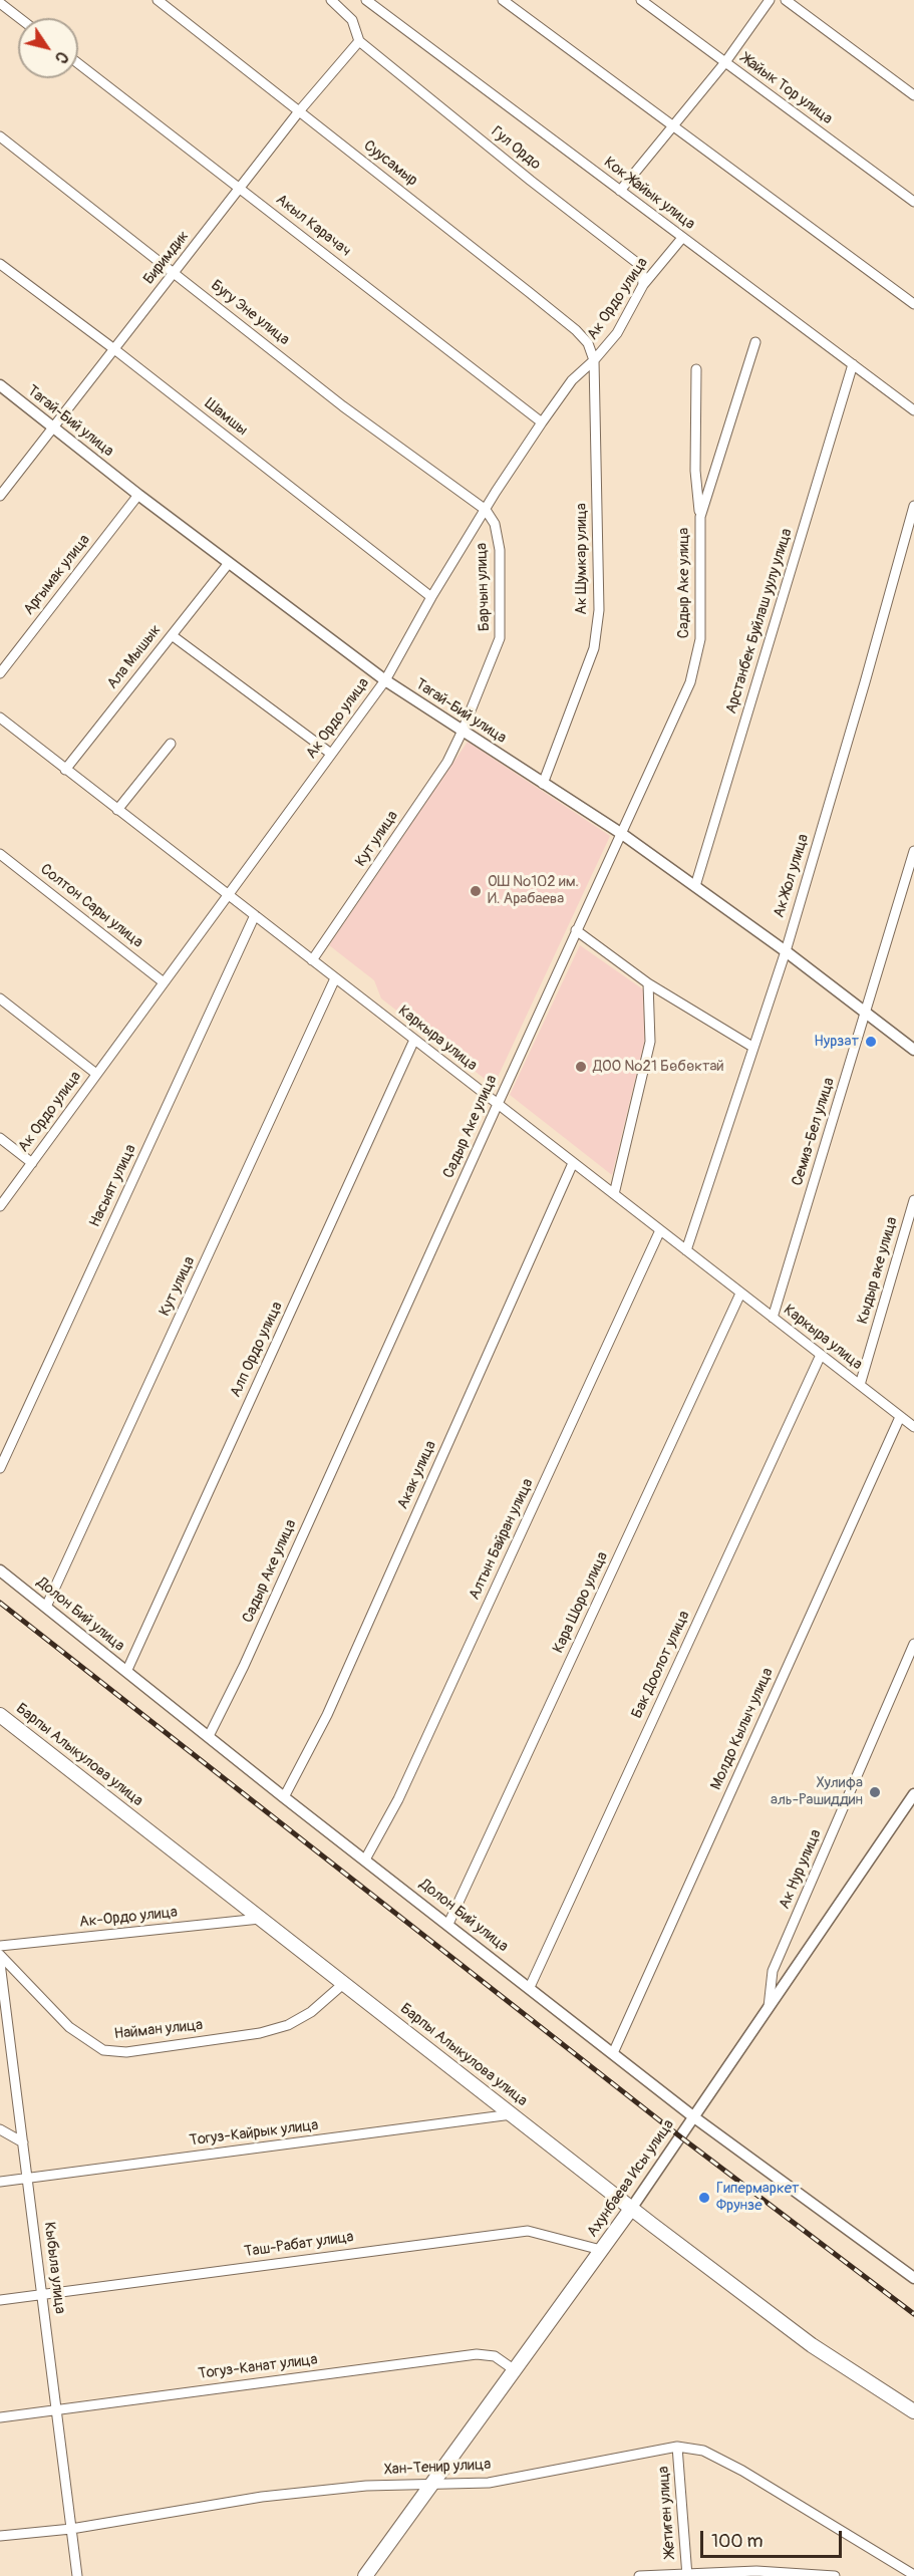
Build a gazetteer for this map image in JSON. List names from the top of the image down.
{
  "streets": {
    "main road": ["Барпы Алыкулова улица", "Ахунбаева Исы улица"],
    "street": [
      "Жайык Тор улица",
      "Гул Ордо",
      "Суусамыр",
      "Кок Жайык улица",
      "Акыл Карачач",
      "Биримдик",
      "Ак Ордо улица",
      "Бугу Эне улица",
      "Шамшы",
      "Тагай-Бий улица",
      "Ак Шумкар улица",
      "Аргымак улица",
      "Садыр Аке улица",
      "Барчын улица",
      "Арстанбек Буйлаш уулу улица",
      "Ала Мышык",
      "Кут улица",
      "Ак Жол улица",
      "Солтон Сары улица",
      "Каркыра улица",
      "Семиз-Бел улица",
      "Насыят улица",
      "Кыдыр аке улица",
      "Алп Ордо улица",
      "Акак улица",
      "Алтын Байран улица",
      "Кара Шоро улица",
      "Долон Бий улица",
      "Бак Доолот улица",
      "Молдо Кылыч улица",
      "Ак Нур улица",
      "Ак-Ордо улица",
      "Найман улица",
      "Тогуз-Кайрык улица",
      "Таш-Рабат улица",
      "Кыбыла улица",
      "Тогуз-Канат улица",
      "Хан-Тенир улица",
      "Жетиген улица"
    ]
  },
  "crossings": [
    ["Гул Ордо", "Биримдик"],
    ["Гул Ордо", "Ак Ордо улица"],
    ["Суусамыр", "Биримдик"],
    ["Суусамыр", "Ак Ордо улица"],
    ["Суусамыр", "Ак Шумкар улица"],
    ["Кок Жайык улица", "Ак Ордо улица"],
    ["Кок Жайык улица", "Арстанбек Буйлаш уулу улица"],
    ["Акыл Карачач", "Биримдик"],
    ["Акыл Карачач", "Ак Ордо улица"],
    ["Биримдик", "Бугу Эне улица"],
    ["Биримдик", "Шамшы"],
    ["Биримдик", "Тагай-Бий улица"],
    ["Ак Ордо улица", "Бугу Эне улица"],
    ["Ак Ордо улица", "Шамшы"],
    ["Ак Ордо улица", "Тагай-Бий улица"],
    ["Ак Ордо улица", "Ак Шумкар улица"],
    ["Ак Ордо улица", "Барчын улица"],
    ["Ак Ордо улица", "Солтон Сары улица"],
    ["Ак Ордо улица", "Каркыра улица"],
    ["Бугу Эне улица", "Барчын улица"],
    ["Тагай-Бий улица", "Ак Шумкар улица"],
    ["Тагай-Бий улица", "Аргымак улица"],
    ["Тагай-Бий улица", "Садыр Аке улица"],
    ["Тагай-Бий улица", "Барчын улица"],
    ["Тагай-Бий улица", "Арстанбек Буйлаш уулу улица"],
    ["Тагай-Бий улица", "Ала Мышык"],
    ["Тагай-Бий улица", "Кут улица"],
    ["Тагай-Бий улица", "Ак Жол улица"],
    ["Тагай-Бий улица", "Семиз-Бел улица"],
    ["Садыр Аке улица", "Каркыра улица"],
    ["Садыр Аке улица", "Долон Бий улица"],
    ["Барчын улица", "Кут улица"],
    ["Ала Мышык", "Каркыра улица"],
    ["Кут улица", "Каркыра улица"],
    ["Кут улица", "Долон Бий улица"],
    ["Ак Жол улица", "Каркыра улица"],
    ["Каркыра улица", "Семиз-Бел улица"],
    ["Каркыра улица", "Насыят улица"],
    ["Каркыра улица", "Кыдыр аке улица"],
    ["Каркыра улица", "Алп Ордо улица"],
    ["Каркыра улица", "Акак улица"],
    ["Каркыра улица", "Алтын Байран улица"],
    ["Каркыра улица", "Кара Шоро улица"],
    ["Каркыра улица", "Бак Доолот улица"],
    ["Каркыра улица", "Молдо Кылыч улица"],
    ["Алп Ордо улица", "Долон Бий улица"],
    ["Акак улица", "Долон Бий улица"],
    ["Алтын Байран улица", "Долон Бий улица"],
    ["Кара Шоро улица", "Долон Бий улица"],
    ["Долон Бий улица", "Бак Доолот улица"],
    ["Долон Бий улица", "Молдо Кылыч улица"],
    ["Долон Бий улица", "Ахунбаева Исы улица"],
    ["Барпы Алыкулова улица", "Ак-Ордо улица"],
    ["Барпы Алыкулова улица", "Найман улица"],
    ["Барпы Алыкулова улица", "Тогуз-Кайрык улица"],
    ["Барпы Алыкулова улица", "Ахунбаева Исы улица"],
    ["Ак Нур улица", "Ахунбаева Исы улица"],
    ["Тогуз-Кайрык улица", "Кыбыла улица"],
    ["Ахунбаева Исы улица", "Таш-Рабат улица"],
    ["Ахунбаева Исы улица", "Тогуз-Канат улица"],
    ["Ахунбаева Исы улица", "Хан-Тенир улица"],
    ["Таш-Рабат улица", "Кыбыла улица"],
    ["Кыбыла улица", "Тогуз-Канат улица"],
    ["Кыбыла улица", "Хан-Тенир улица"],
    ["Хан-Тенир улица", "Жетиген улица"]
  ],
  "places": [
    "ОШ №102 им. И. Арабаева",
    "Нурзат",
    "ДОО №21 Бөбөктай",
    "Хулифа аль-Рашиддин",
    "Гипермаркет Фрунзе"
  ],
  "scale_bar": "100 m",
  "north": "bottom right"
}
